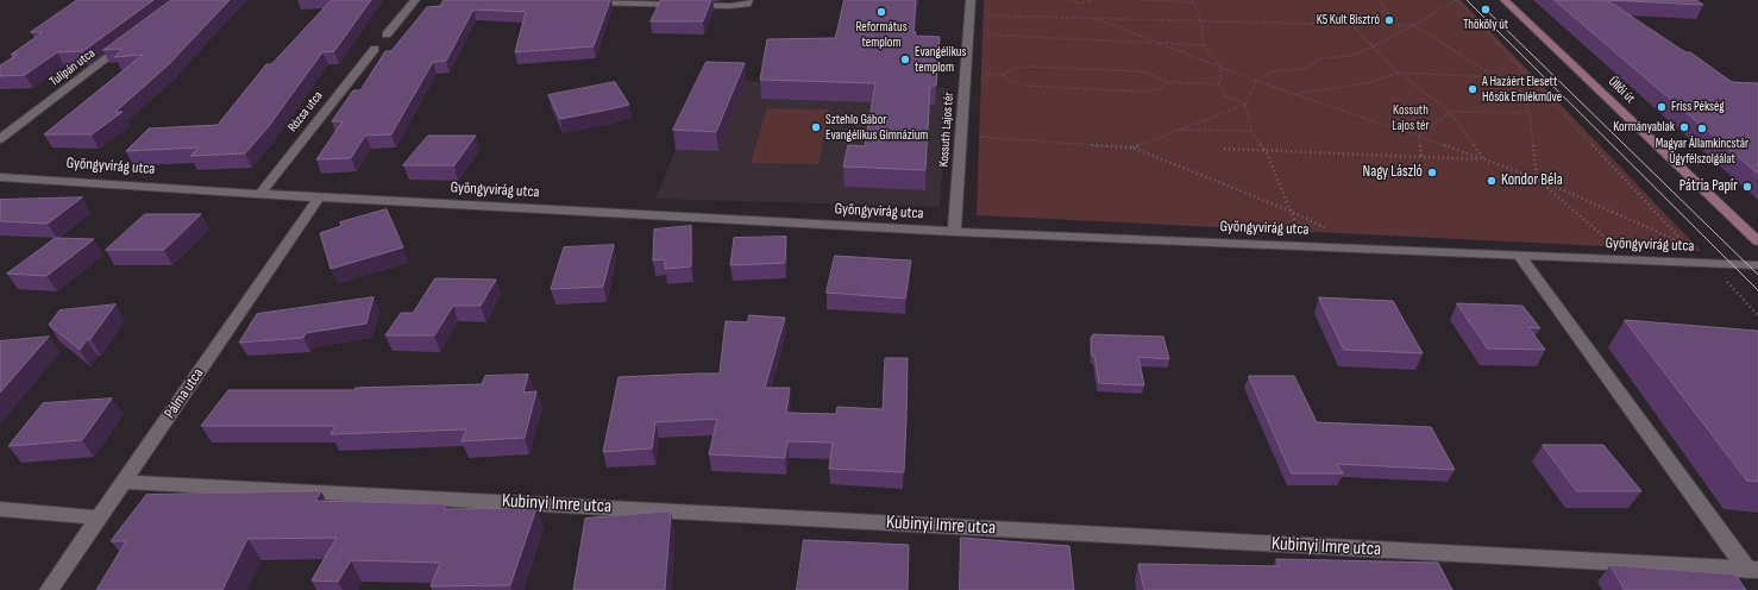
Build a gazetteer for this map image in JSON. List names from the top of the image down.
{
  "streets": {
    "main road": ["Üllői út"],
    "street": [
      "Tulipán utca",
      "Rózsa utca",
      "Kossuth Lajos tér",
      "Gyöngyvirág utca",
      "Pálma utca",
      "Kubinyi Imre utca"
    ]
  },
  "crossings": [
    ["Rózsa utca", "Gyöngyvirág utca"],
    ["Kossuth Lajos tér", "Gyöngyvirág utca"],
    ["Gyöngyvirág utca", "Pálma utca"],
    ["Pálma utca", "Kubinyi Imre utca"]
  ],
  "parks": ["Kossuth Lajos tér"],
  "places": [
    "Thököly út",
    "Református templom",
    "K5 Kult Bisztró",
    "Evangélikus templom",
    "A Hazáért Elesett Hősök Emlékműve",
    "Friss Pékség",
    "Sztehlo Gábor Evangélikus Gimnázium",
    "Kormányablak",
    "Magyar Államkincstár Ügyfélszolgálat",
    "Nagy László",
    "Kondor Béla",
    "Pátria Papír"
  ]
}
